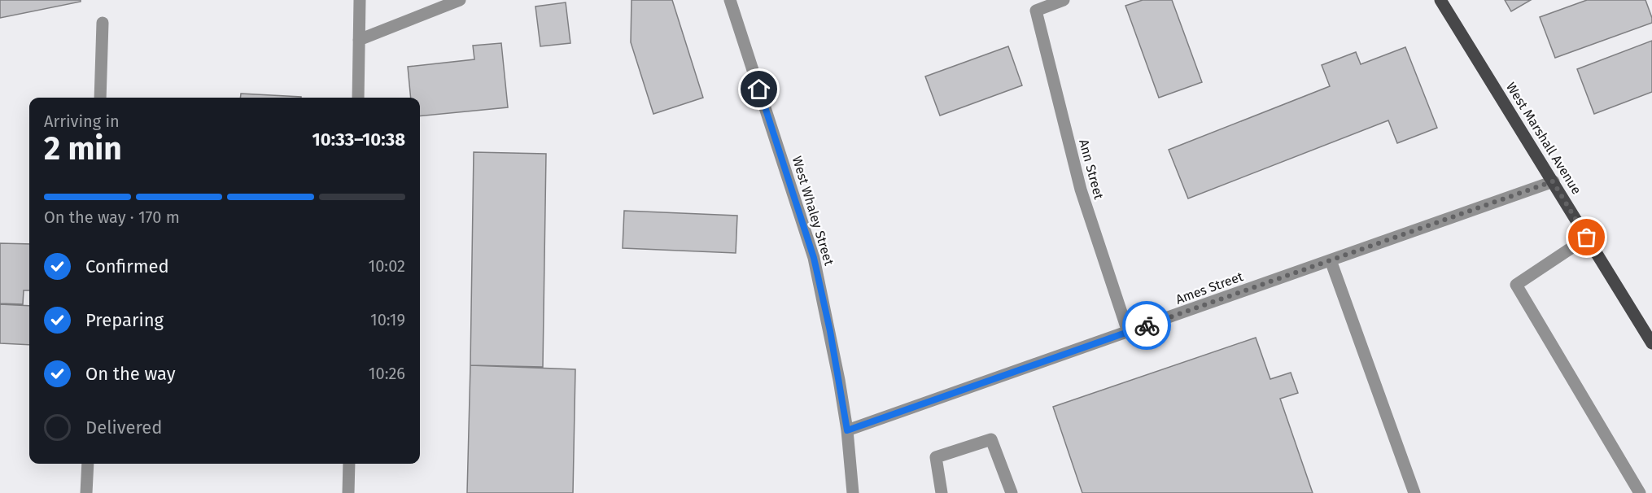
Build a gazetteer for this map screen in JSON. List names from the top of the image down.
{
  "streets": {
    "main road": ["West Marshall Avenue"],
    "street": ["Ann Street", "West Whaley Street", "Ames Street"]
  },
  "crossings": [
    ["West Marshall Avenue", "Ames Street"],
    ["Ann Street", "Ames Street"],
    ["West Whaley Street", "Ames Street"]
  ],
  "page": {
    "heading": ["2 min", "Arriving in", "10:33–10:38"],
    "bar": "On the way · 170 m",
    "list": [
      ["Confirmed", "10:02"],
      ["Preparing", "10:19"],
      ["On the way", "10:26"],
      "Delivered"
    ]
  }
}
